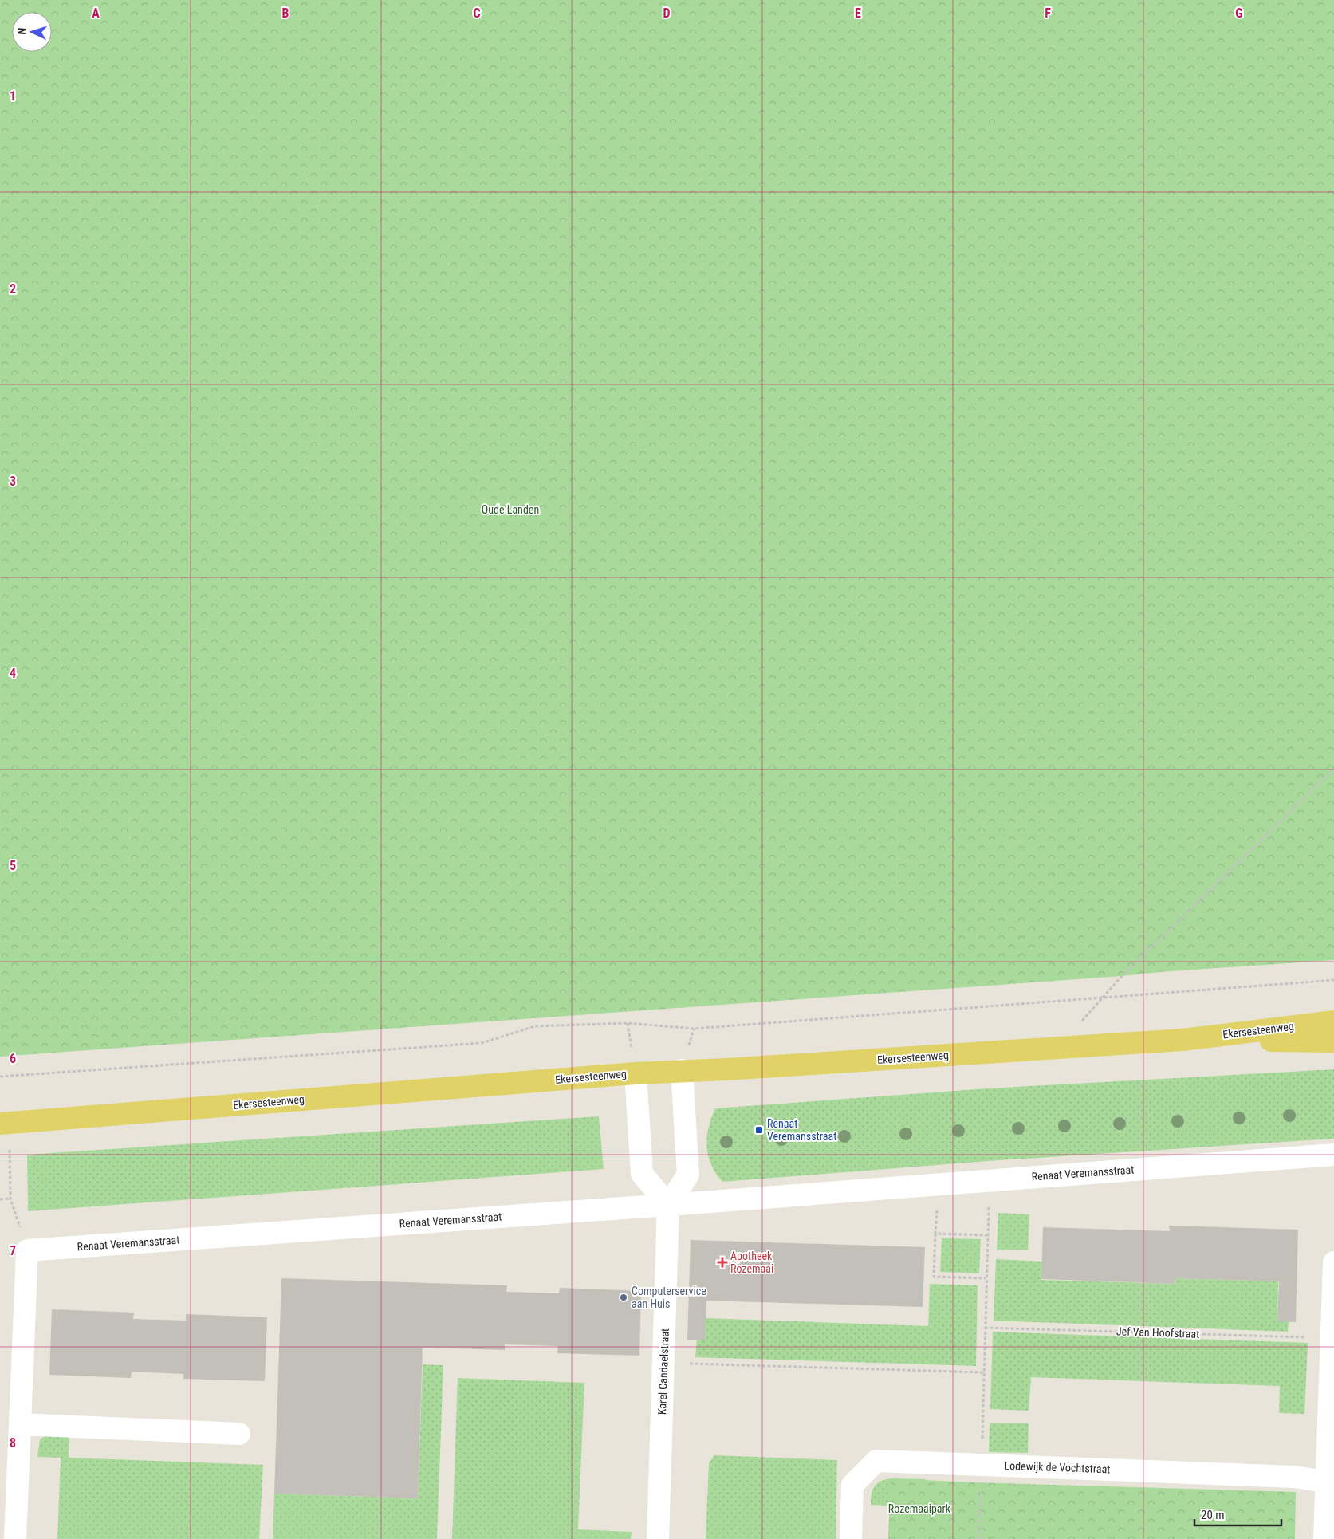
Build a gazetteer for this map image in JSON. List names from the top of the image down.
{
  "streets": {
    "main road": ["Ekersesteenweg"],
    "street": ["Renaat Veremansstraat", "Karel Candaelstraat", "Lodewijk de Vochtstraat"],
    "path": ["Jef Van Hoofstraat"]
  },
  "crossings": [
    ["Renaat Veremansstraat", "Karel Candaelstraat"]
  ],
  "parks": ["Oude Landen", "Rozemaaipark"],
  "places": {
    "transit": ["Renaat Veremansstraat"],
    "health": ["Apotheek Rozemaai"],
    "other": ["Computerservice aan Huis"]
  },
  "scale_bar": "20 m",
  "north": "left",
  "grid": {
    "columns": [
      "A",
      "B",
      "C",
      "D",
      "E",
      "F",
      "G"
    ],
    "rows": [
      "1",
      "2",
      "3",
      "4",
      "5",
      "6",
      "7",
      "8"
    ]
  }
}
